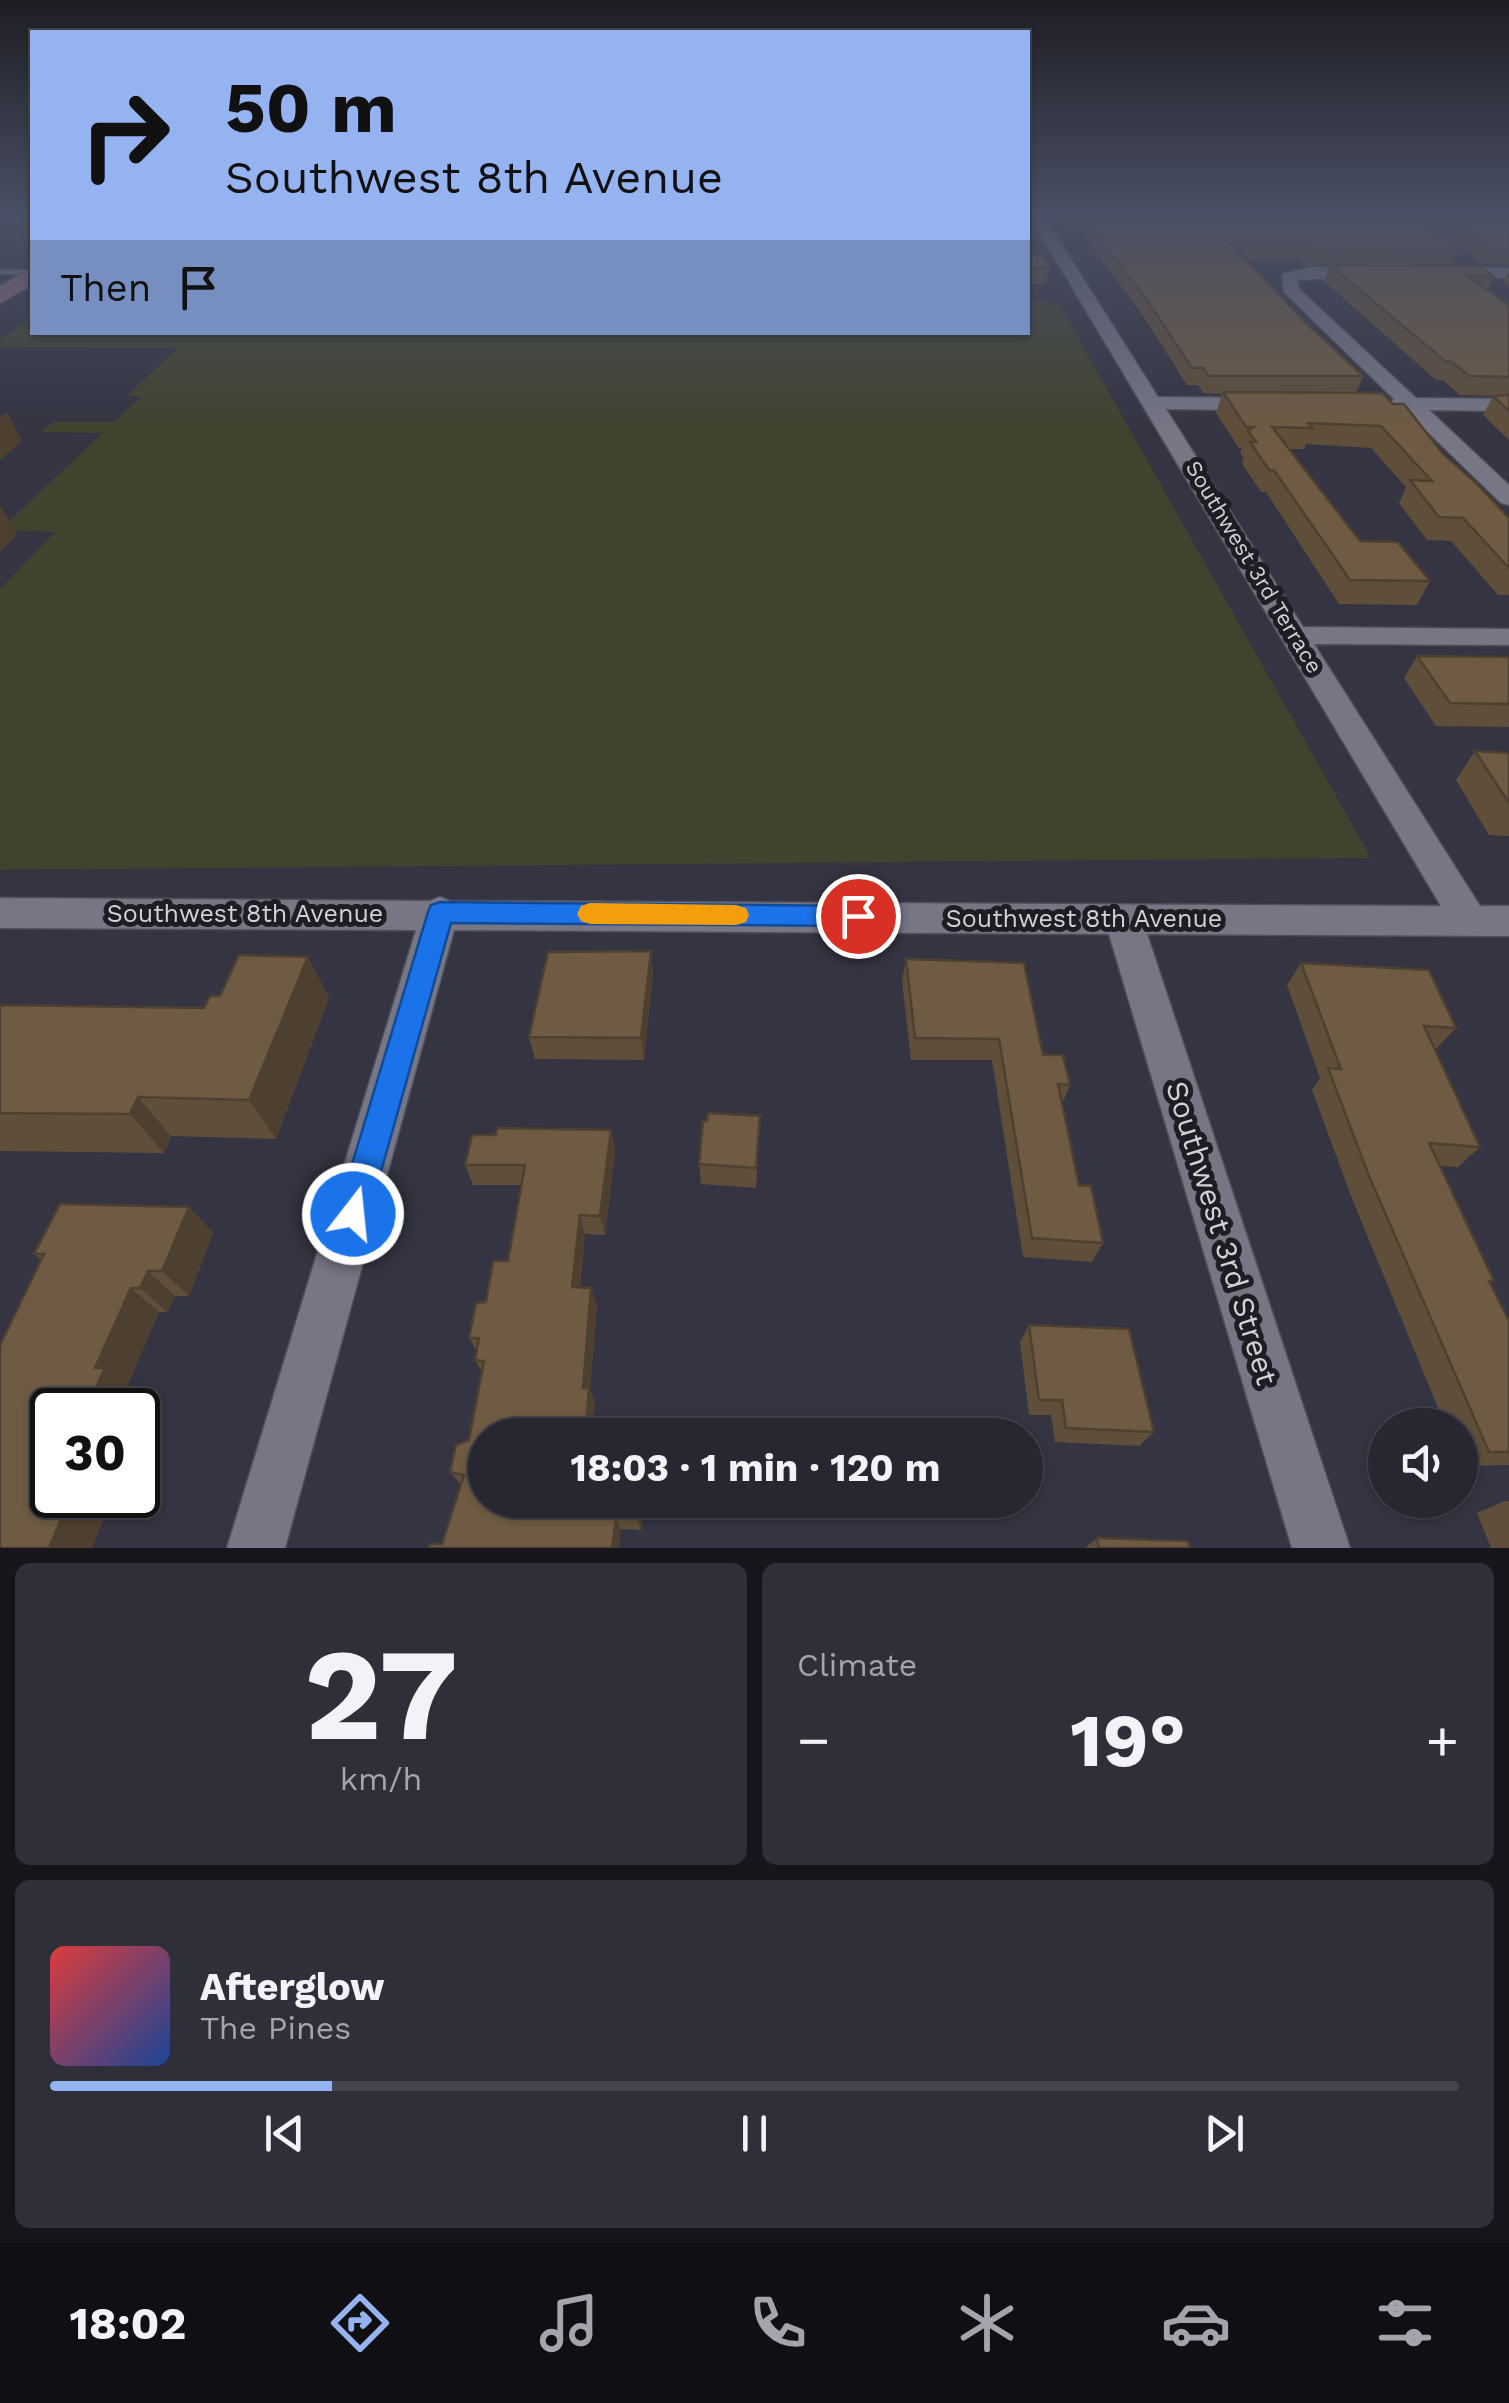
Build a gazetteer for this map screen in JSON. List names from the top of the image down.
{
  "streets": {
    "street": ["Southwest 3rd Terrace", "Southwest 8th Avenue", "Southwest 3rd Street"]
  },
  "crossings": [
    ["Southwest 3rd Terrace", "Southwest 8th Avenue"],
    ["Southwest 8th Avenue", "Southwest 3rd Street"]
  ],
  "page": {
    "turn": ["50 m", "Southwest 8th Avenue"],
    "then": "Then",
    "limit": "30",
    "trip": "18:03 · 1 min · 120 m",
    "tile": [
      ["27", "km/h"],
      "Climate"
    ],
    "heat": ["−", "19°", "+"],
    "song": ["Afterglow", "The Pines"],
    "tabs": "18:02"
  }
}
